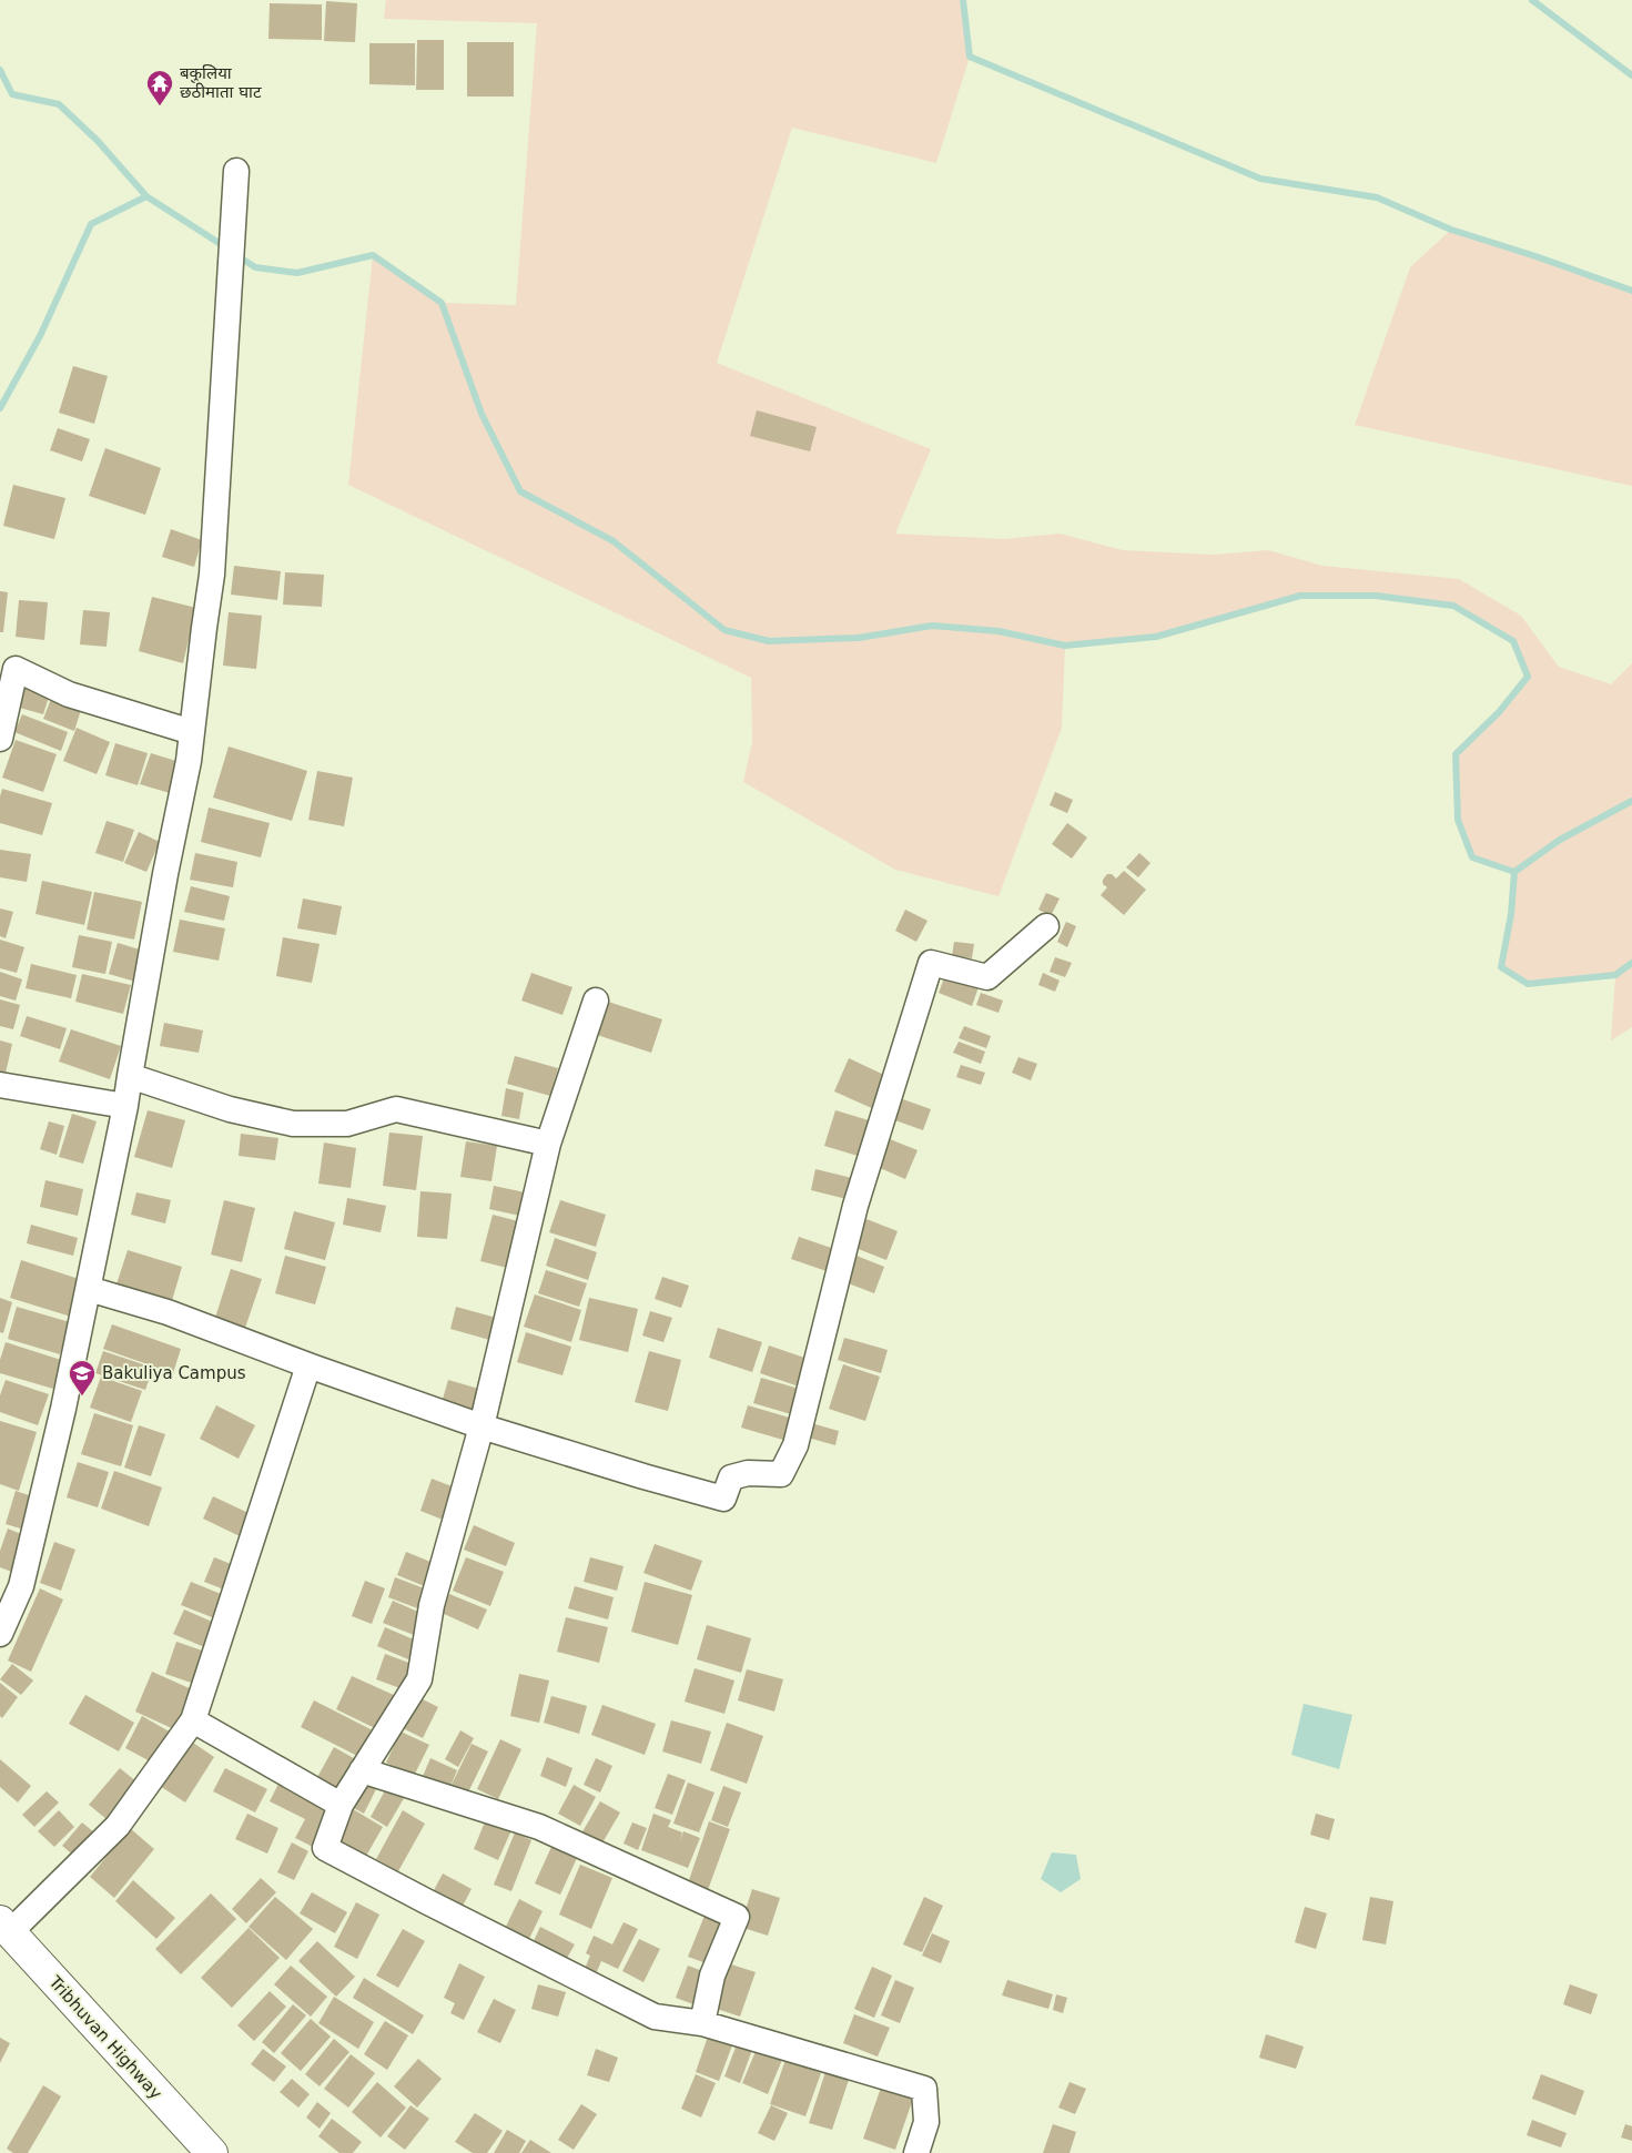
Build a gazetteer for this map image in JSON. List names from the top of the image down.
{
  "streets": {
    "highway": ["Tribhuvan Highway"]
  },
  "places": {
    "temple": ["बकुलिया छठीमाता घाट"],
    "school or university": ["Bakuliya Campus"]
  }
}
